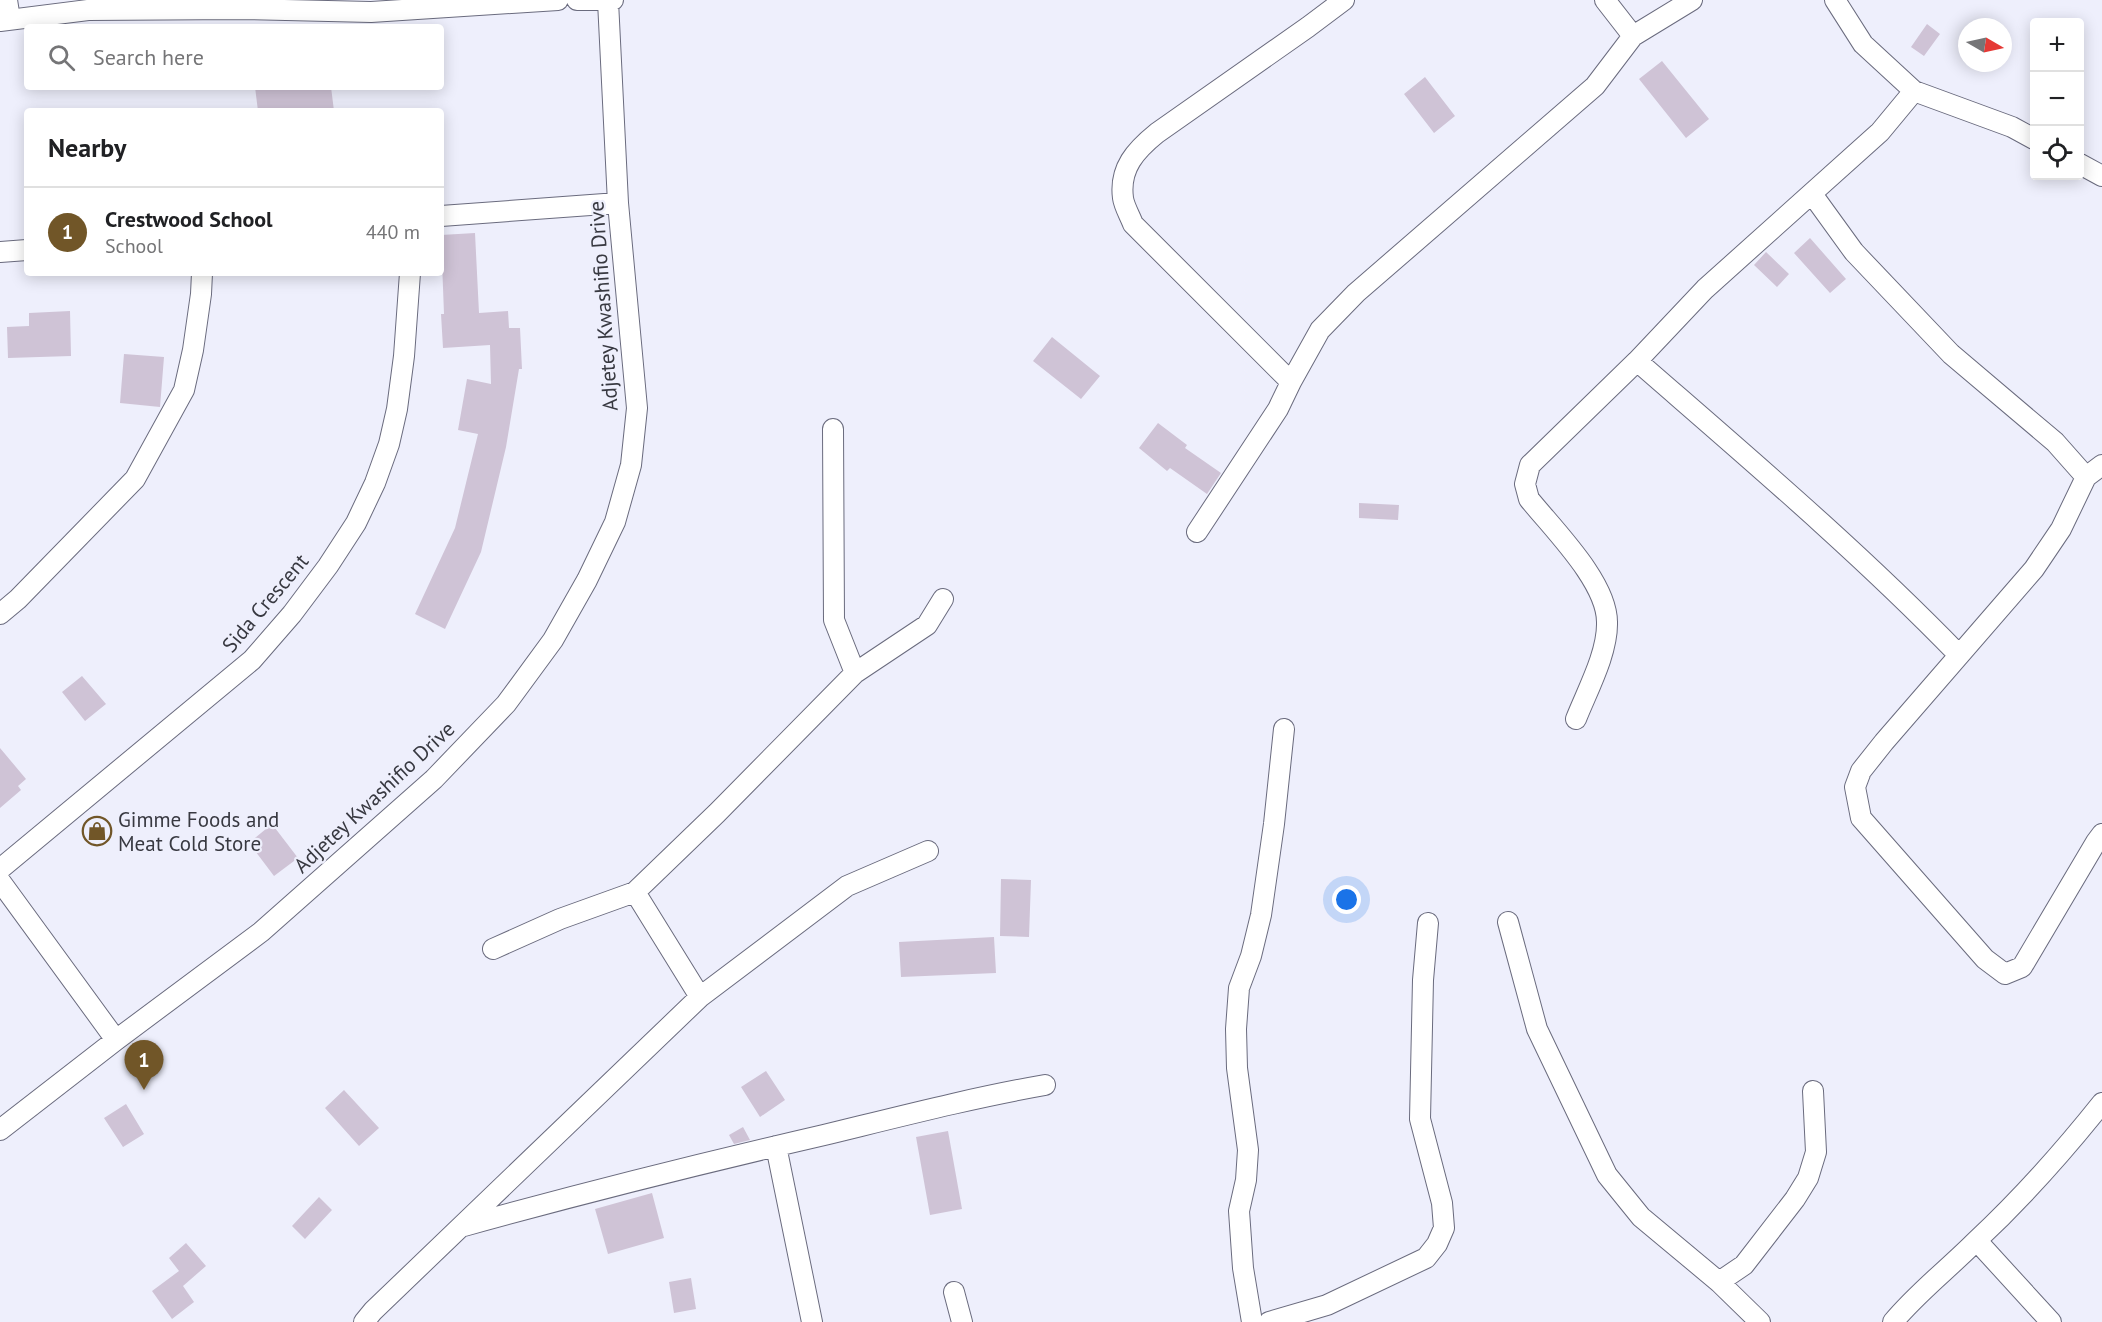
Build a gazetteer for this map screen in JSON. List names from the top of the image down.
{
  "streets": {
    "street": ["Adjetey Kwashifio Drive", "Sida Crescent"]
  },
  "places": {
    "shop": ["Gimme Foods and Meat Cold Store"]
  },
  "north": "right",
  "page": {
    "map_buttons": ["+", "−"],
    "search": "Search here",
    "heading": "Nearby",
    "list": [
      {
        "mark": "1",
        "name": "Crestwood School",
        "note": "School",
        "value": "440 m"
      }
    ],
    "pins": "1"
  }
}
